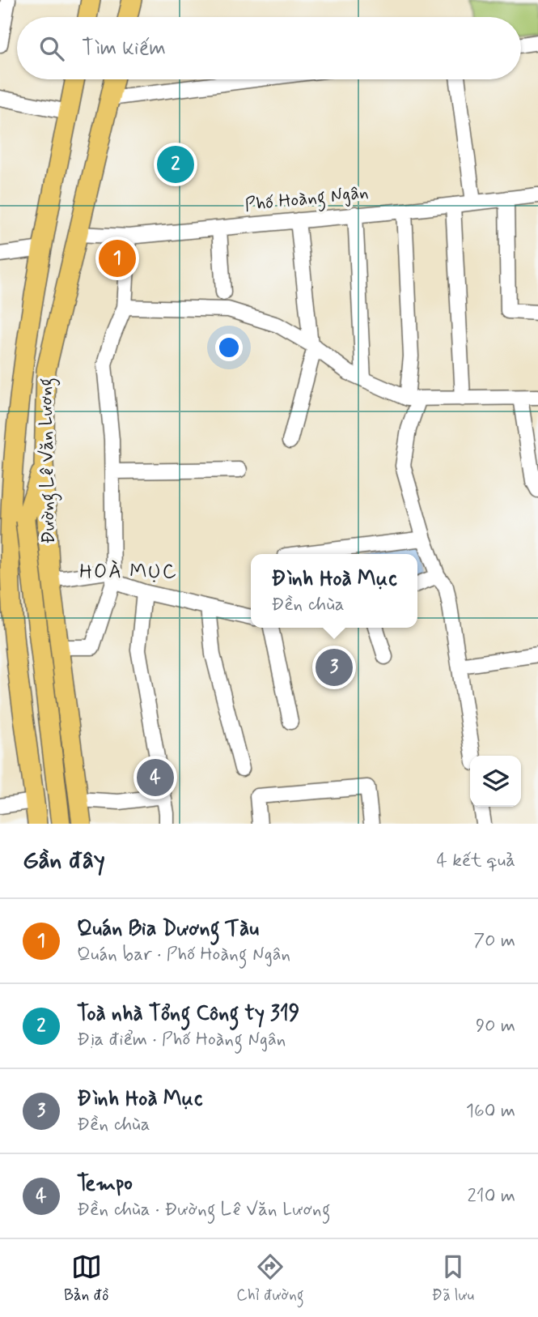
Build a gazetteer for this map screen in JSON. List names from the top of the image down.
{
  "streets": {
    "main road": ["Đường Lê Văn Lương"],
    "street": ["Phố Hoàng Ngân"]
  },
  "crossings": [
    ["Phố Hoàng Ngân", "Đường Lê Văn Lương"]
  ],
  "districts": ["HOÀ MỤC"],
  "page": {
    "search": "Tìm kiếm",
    "pins": [
      "2",
      "1",
      "3",
      "4"
    ],
    "popup": ["Đình Hoà Mục", "Đền chùa"],
    "heading": ["Gần đây", "4 kết quả"],
    "list": [
      {
        "mark": "1",
        "name": "Quán Bia Dương Tàu",
        "note": "Quán bar · Phố Hoàng Ngân",
        "value": "70 m"
      },
      {
        "mark": "2",
        "name": "Toà nhà Tổng Công ty 319",
        "note": "Địa điểm · Phố Hoàng Ngân",
        "value": "90 m"
      },
      {
        "mark": "3",
        "name": "Đình Hoà Mục",
        "note": "Đền chùa",
        "value": "160 m"
      },
      {
        "mark": "4",
        "name": "Tempo",
        "note": "Đền chùa · Đường Lê Văn Lương",
        "value": "210 m"
      }
    ],
    "nav": ["Bản đồ", "Chỉ đường", "Đã lưu"]
  }
}
